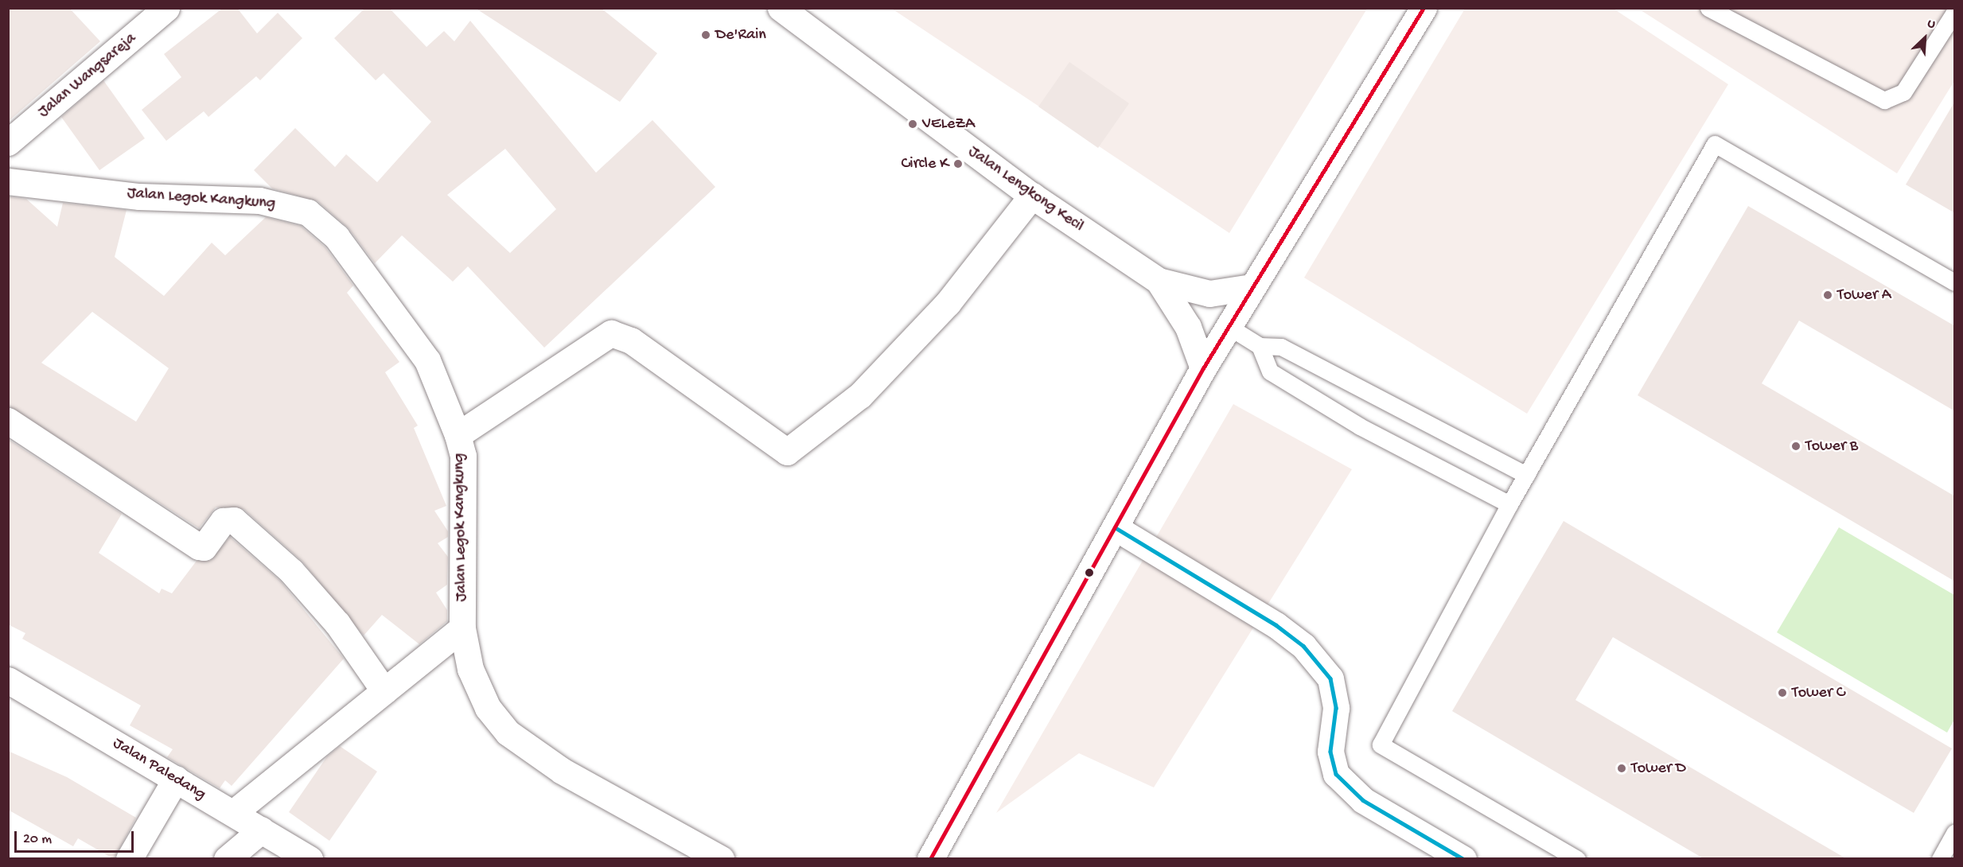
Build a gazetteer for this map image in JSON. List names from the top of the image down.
{
  "streets": {
    "street": [
      "Jalan Wangsareja",
      "Jalan Lengkong Kecil",
      "Jalan Legok Kangkung",
      "Jalan Paledang"
    ]
  },
  "places": [
    "De'Rain",
    "VELeZA",
    "Circle K",
    "Tower A",
    "Tower B",
    "Tower C",
    "Tower D"
  ],
  "scale_bar": "20 m",
  "north": "top right"
}
